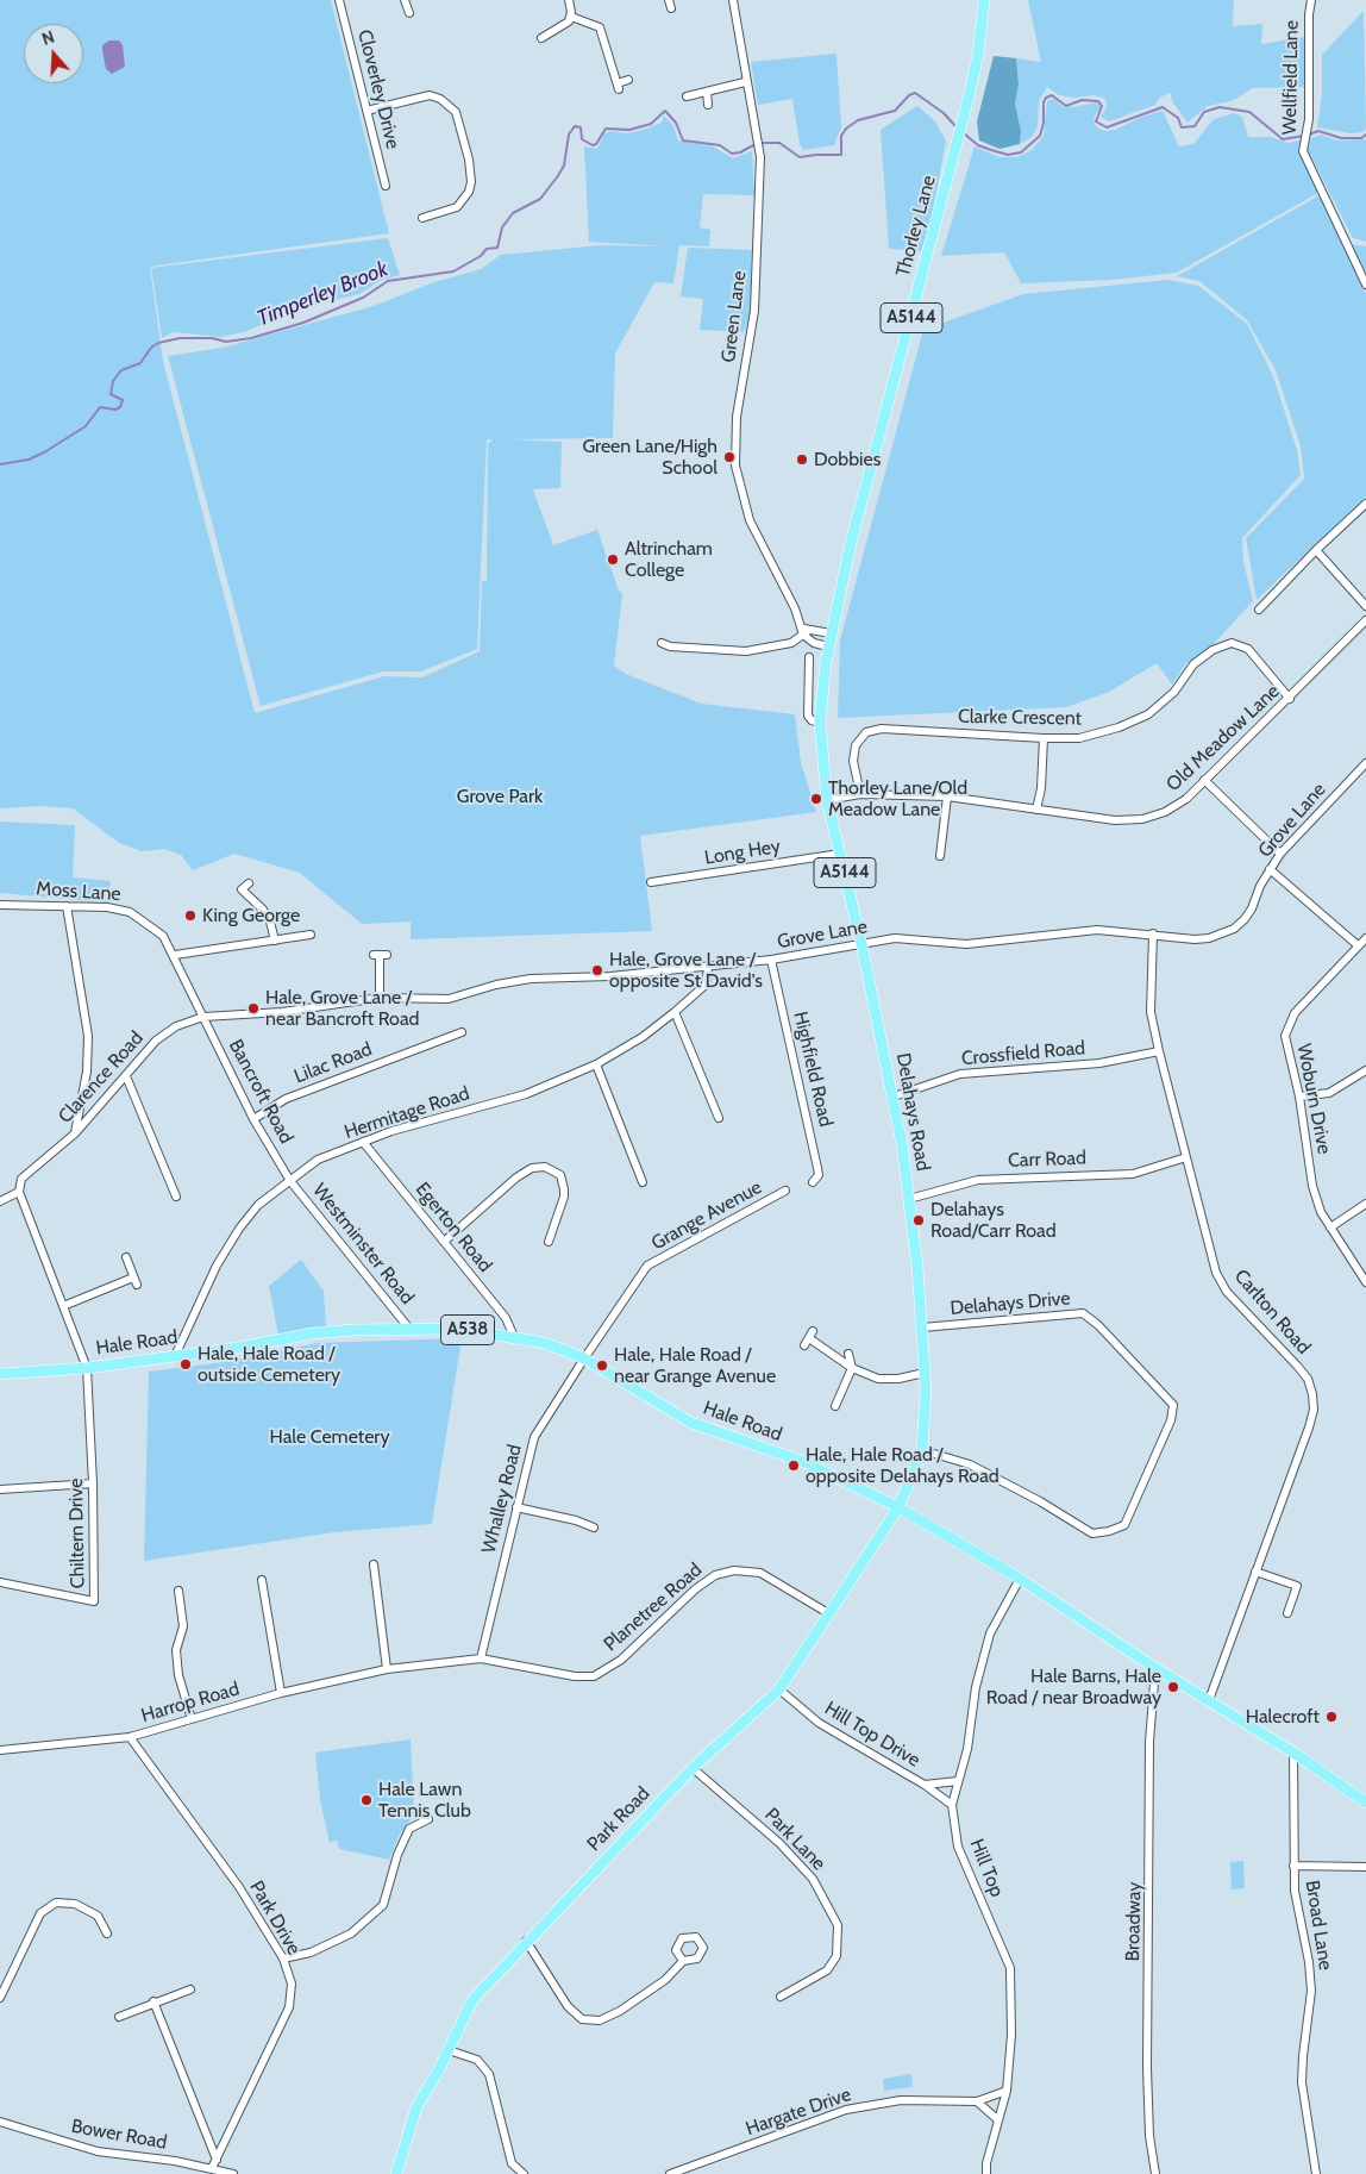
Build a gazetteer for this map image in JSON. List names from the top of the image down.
{
  "streets": {
    "main road": [
      "Thorley Lane",
      "A5144",
      "Delahays Road",
      "A538",
      "Hale Road",
      "Park Road"
    ],
    "street": [
      "Wellfield Lane",
      "Cloverley Drive",
      "Green Lane",
      "Clarke Crescent",
      "Old Meadow Lane",
      "Grove Lane",
      "Long Hey",
      "Moss Lane",
      "Crossfield Road",
      "Lilac Road",
      "Highfield Road",
      "Clarence Road",
      "Bancroft Road",
      "Woburn Drive",
      "Hermitage Road",
      "Carr Road",
      "Grange Avenue",
      "Egerton Road",
      "Westminster Road",
      "Delahays Drive",
      "Carlton Road",
      "Whalley Road",
      "Chiltern Drive",
      "Planetree Road",
      "Harrop Road",
      "Hill Top Drive",
      "Park Lane",
      "Hill Top",
      "Park Drive",
      "Broadway",
      "Broad Lane",
      "Hargate Drive",
      "Bower Road"
    ]
  },
  "crossings": [
    ["Thorley Lane", "Delahays Road"],
    ["Clarke Crescent", "Old Meadow Lane"],
    ["Old Meadow Lane", "Delahays Road"],
    ["Grove Lane", "Moss Lane"],
    ["Grove Lane", "Highfield Road"],
    ["Grove Lane", "Clarence Road"],
    ["Grove Lane", "Bancroft Road"],
    ["Grove Lane", "Delahays Road"],
    ["Grove Lane", "Hermitage Road"],
    ["Grove Lane", "Carlton Road"],
    ["Long Hey", "Delahays Road"],
    ["Moss Lane", "Clarence Road"],
    ["Moss Lane", "Bancroft Road"],
    ["Crossfield Road", "Delahays Road"],
    ["Crossfield Road", "Carlton Road"],
    ["Lilac Road", "Bancroft Road"],
    ["Clarence Road", "Bancroft Road"],
    ["Bancroft Road", "Hermitage Road"],
    ["Bancroft Road", "Westminster Road"],
    ["Delahays Road", "Carr Road"],
    ["Delahays Road", "Delahays Drive"],
    ["Delahays Road", "Hale Road"],
    ["Delahays Road", "Park Road"],
    ["Hermitage Road", "Egerton Road"],
    ["Hermitage Road", "Westminster Road"],
    ["Hermitage Road", "Hale Road"],
    ["Carr Road", "Carlton Road"],
    ["Grange Avenue", "Hale Road"],
    ["Grange Avenue", "Whalley Road"],
    ["Egerton Road", "Hale Road"],
    ["Westminster Road", "Hale Road"],
    ["Carlton Road", "Hale Road"],
    ["Hale Road", "Whalley Road"],
    ["Hale Road", "Chiltern Drive"],
    ["Hale Road", "Park Road"],
    ["Hale Road", "Hill Top"],
    ["Hale Road", "Broadway"],
    ["Hale Road", "Broad Lane"],
    ["Whalley Road", "Planetree Road"],
    ["Planetree Road", "Harrop Road"],
    ["Planetree Road", "Park Road"],
    ["Harrop Road", "Park Drive"],
    ["Hill Top Drive", "Park Road"],
    ["Hill Top Drive", "Hill Top"],
    ["Park Road", "Park Lane"],
    ["Hill Top", "Hargate Drive"],
    ["Park Drive", "Bower Road"]
  ],
  "water": ["Timperley Brook"],
  "parks": ["Grove Park", "Hale Cemetery"],
  "places": [
    "Green Lane/High School",
    "Dobbies",
    "Altrincham College",
    "Thorley Lane/Old Meadow Lane",
    "King George",
    "Hale, Grove Lane / opposite St David's",
    "Hale, Grove Lane / near Bancroft Road",
    "Delahays Road/Carr Road",
    "Hale, Hale Road / outside Cemetery",
    "Hale, Hale Road / near Grange Avenue",
    "Hale, Hale Road / opposite Delahays Road",
    "Hale Barns, Hale Road / near Broadway",
    "Halecroft",
    "Hale Lawn Tennis Club"
  ],
  "north": "top"
}
